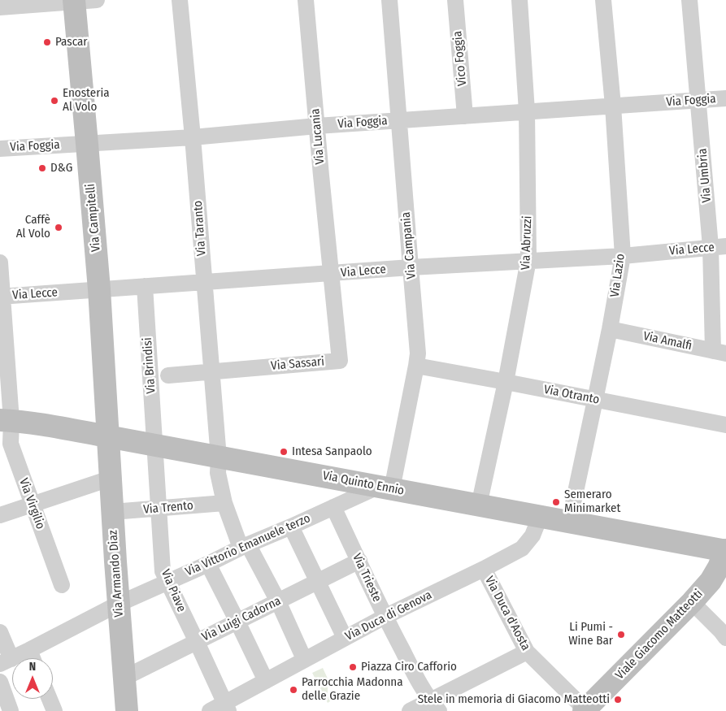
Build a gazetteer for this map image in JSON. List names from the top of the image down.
{
  "streets": {
    "street": [
      "Vico Foggia",
      "Via Foggia",
      "Via Lucania",
      "Via Umbria",
      "Via Campitelli",
      "Via Taranto",
      "Via Abruzzi",
      "Via Campania",
      "Via Lecce",
      "Via Lazio",
      "Via Amalfi",
      "Via Sassari",
      "Via Brindisi",
      "Via Otranto",
      "Via Quinto Ennio",
      "Via Virgilio",
      "Via Trento",
      "Via Vittorio Emanuele terzo",
      "Via Armando Diaz",
      "Via Trieste",
      "Via Piave",
      "Via Duca d'Aosta",
      "Via Duca di Genova",
      "Via Luigi Cadorna",
      "Viale Giacomo Matteotti"
    ]
  },
  "crossings": [
    ["Vico Foggia", "Via Foggia"],
    ["Via Foggia", "Via Lucania"],
    ["Via Foggia", "Via Umbria"],
    ["Via Foggia", "Via Campitelli"],
    ["Via Foggia", "Via Taranto"],
    ["Via Foggia", "Via Abruzzi"],
    ["Via Foggia", "Via Campania"],
    ["Via Foggia", "Via Lazio"],
    ["Via Lucania", "Via Lecce"],
    ["Via Lucania", "Via Sassari"],
    ["Via Umbria", "Via Lecce"],
    ["Via Umbria", "Via Amalfi"],
    ["Via Campitelli", "Via Lecce"],
    ["Via Campitelli", "Via Quinto Ennio"],
    ["Via Campitelli", "Via Armando Diaz"],
    ["Via Taranto", "Via Lecce"],
    ["Via Taranto", "Via Sassari"],
    ["Via Taranto", "Via Quinto Ennio"],
    ["Via Taranto", "Via Trento"],
    ["Via Taranto", "Via Vittorio Emanuele terzo"],
    ["Via Taranto", "Via Duca di Genova"],
    ["Via Taranto", "Via Luigi Cadorna"],
    ["Via Abruzzi", "Via Lecce"],
    ["Via Abruzzi", "Via Otranto"],
    ["Via Abruzzi", "Via Quinto Ennio"],
    ["Via Campania", "Via Lecce"],
    ["Via Campania", "Via Otranto"],
    ["Via Campania", "Via Quinto Ennio"],
    ["Via Campania", "Via Vittorio Emanuele terzo"],
    ["Via Lecce", "Via Lazio"],
    ["Via Lecce", "Via Sassari"],
    ["Via Lecce", "Via Brindisi"],
    ["Via Lecce", "Via Virgilio"],
    ["Via Lazio", "Via Amalfi"],
    ["Via Lazio", "Via Otranto"],
    ["Via Lazio", "Via Quinto Ennio"],
    ["Via Brindisi", "Via Quinto Ennio"],
    ["Via Brindisi", "Via Piave"],
    ["Via Quinto Ennio", "Via Virgilio"],
    ["Via Quinto Ennio", "Via Vittorio Emanuele terzo"],
    ["Via Quinto Ennio", "Via Armando Diaz"],
    ["Via Quinto Ennio", "Via Piave"],
    ["Via Quinto Ennio", "Via Duca di Genova"],
    ["Via Quinto Ennio", "Viale Giacomo Matteotti"],
    ["Via Trento", "Via Armando Diaz"],
    ["Via Trento", "Via Piave"],
    ["Via Vittorio Emanuele terzo", "Via Armando Diaz"],
    ["Via Vittorio Emanuele terzo", "Via Trieste"],
    ["Via Vittorio Emanuele terzo", "Via Piave"],
    ["Via Armando Diaz", "Via Luigi Cadorna"],
    ["Via Trieste", "Via Duca di Genova"],
    ["Via Trieste", "Via Luigi Cadorna"],
    ["Via Piave", "Via Duca di Genova"],
    ["Via Piave", "Via Luigi Cadorna"],
    ["Via Duca d'Aosta", "Via Duca di Genova"],
    ["Via Duca d'Aosta", "Viale Giacomo Matteotti"]
  ],
  "places": [
    "Pascar",
    "Enosteria Al Volo",
    "D&G",
    "Caffè Al Volo",
    "Intesa Sanpaolo",
    "Semeraro Minimarket",
    "Li Pumi - Wine Bar",
    "Piazza Ciro Cafforio",
    "Parrocchia Madonna delle Grazie",
    "Stele in memoria di Giacomo Matteotti"
  ],
  "north": "top"
}
